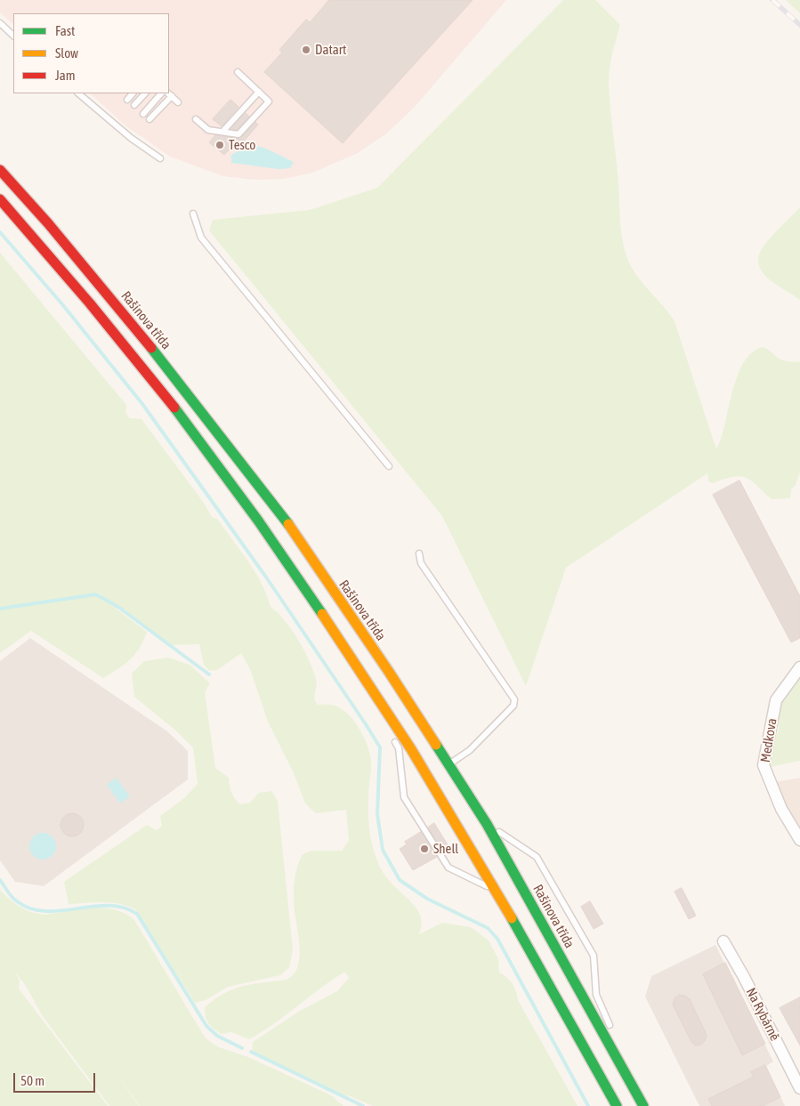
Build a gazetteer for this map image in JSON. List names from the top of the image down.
{
  "streets": {
    "main road": ["Rašínova třída"],
    "street": ["Medkova", "Na Rybárně"]
  },
  "places": ["Datart", "Tesco", "Shell"],
  "legend": ["Fast", "Slow", "Jam"],
  "scale_bar": "50 m"
}
